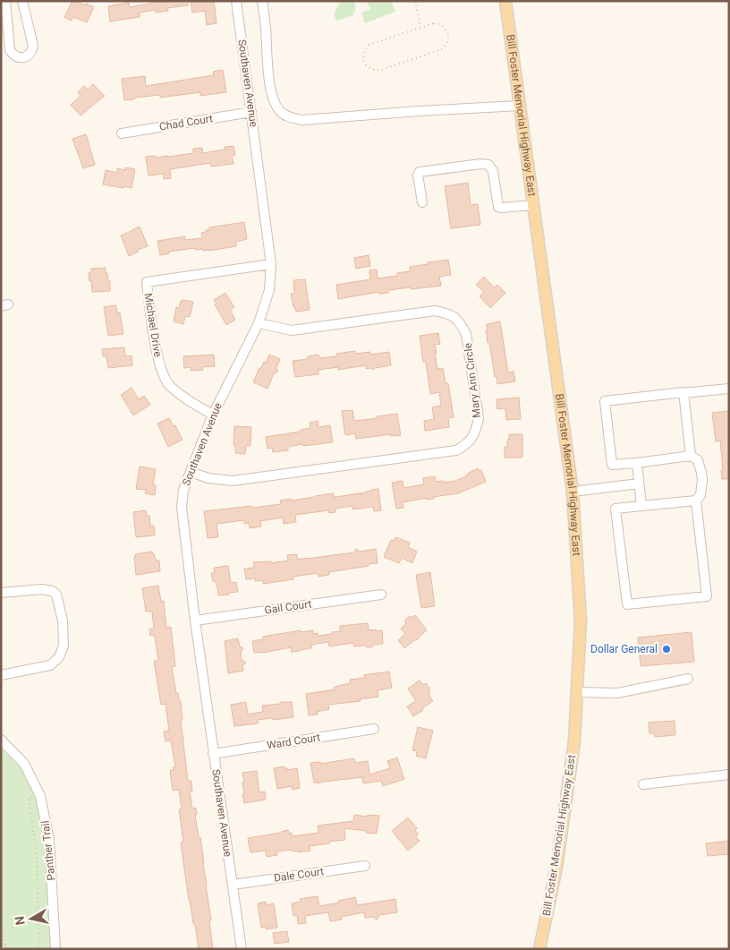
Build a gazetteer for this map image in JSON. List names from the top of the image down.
{
  "streets": {
    "main road": ["Bill Foster Memorial Highway East"],
    "street": [
      "Southaven Avenue",
      "Chad Court",
      "Michael Drive",
      "Mary Ann Circle",
      "Gail Court",
      "Ward Court",
      "Panther Trail",
      "Dale Court"
    ]
  },
  "crossings": [
    ["Southaven Avenue", "Chad Court"],
    ["Southaven Avenue", "Michael Drive"],
    ["Southaven Avenue", "Mary Ann Circle"],
    ["Southaven Avenue", "Gail Court"],
    ["Southaven Avenue", "Ward Court"],
    ["Southaven Avenue", "Dale Court"]
  ],
  "places": ["Dollar General"],
  "north": "left"
}
